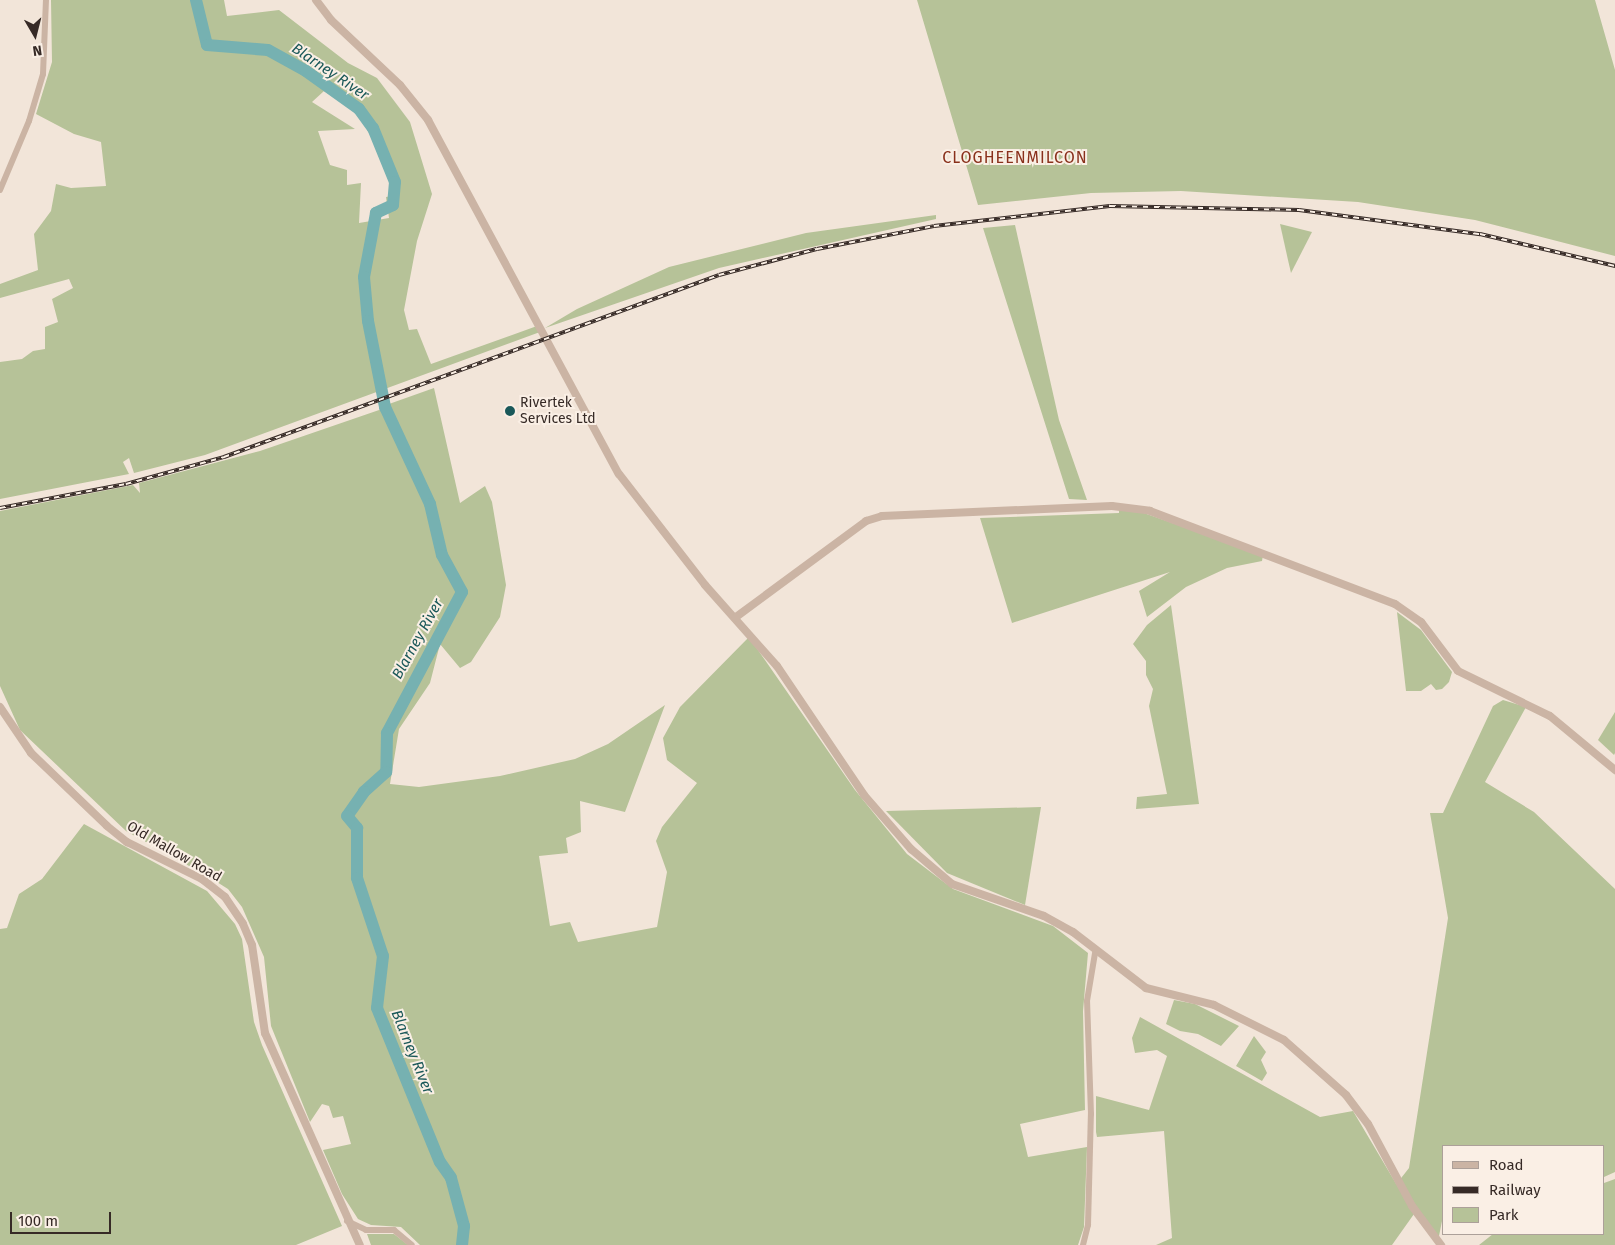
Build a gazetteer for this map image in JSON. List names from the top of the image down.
{
  "streets": {
    "street": ["Old Mallow Road"]
  },
  "districts": ["CLOGHEENMILCON"],
  "water": ["Blarney River"],
  "places": ["Rivertek Services Ltd"],
  "legend": ["Road", "Railway", "Park"],
  "scale_bar": "100 m",
  "north": "bottom"
}
